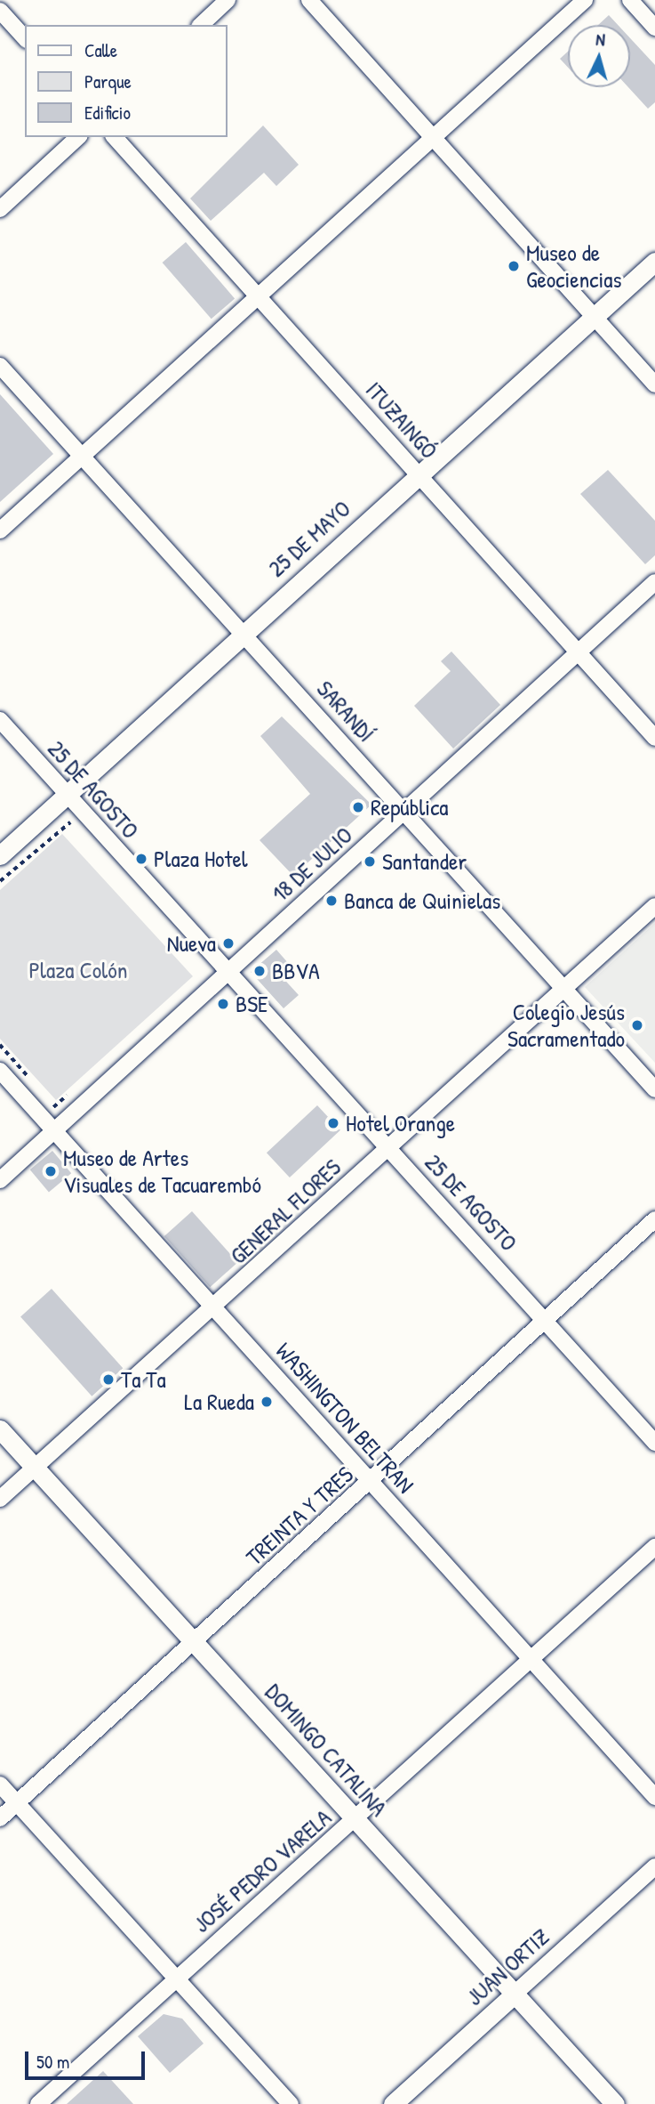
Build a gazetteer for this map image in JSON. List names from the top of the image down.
{
  "streets": {
    "street": [
      "ITUZAINGÓ",
      "25 DE MAYO",
      "SARANDÍ",
      "25 DE AGOSTO",
      "18 DE JULIO",
      "GENERAL FLORES",
      "WASHINGTON BELTRAN",
      "TREINTA Y TRES",
      "DOMINGO CATALINA",
      "JOSÉ PEDRO VARELA",
      "JUAN ORTIZ"
    ]
  },
  "crossings": [
    ["ITUZAINGÓ", "25 DE MAYO"],
    ["ITUZAINGÓ", "18 DE JULIO"],
    ["25 DE MAYO", "SARANDÍ"],
    ["25 DE MAYO", "25 DE AGOSTO"],
    ["SARANDÍ", "18 DE JULIO"],
    ["SARANDÍ", "GENERAL FLORES"],
    ["25 DE AGOSTO", "18 DE JULIO"],
    ["25 DE AGOSTO", "GENERAL FLORES"],
    ["25 DE AGOSTO", "TREINTA Y TRES"],
    ["18 DE JULIO", "WASHINGTON BELTRAN"],
    ["GENERAL FLORES", "WASHINGTON BELTRAN"],
    ["GENERAL FLORES", "DOMINGO CATALINA"],
    ["WASHINGTON BELTRAN", "TREINTA Y TRES"],
    ["WASHINGTON BELTRAN", "JOSÉ PEDRO VARELA"],
    ["TREINTA Y TRES", "DOMINGO CATALINA"],
    ["DOMINGO CATALINA", "JOSÉ PEDRO VARELA"],
    ["DOMINGO CATALINA", "JUAN ORTIZ"]
  ],
  "parks": ["Plaza Colón"],
  "places": [
    "Museo de Geociencias",
    "República",
    "Plaza Hotel",
    "Santander",
    "Banca de Quinielas",
    "Nueva",
    "BBVA",
    "BSE",
    "Colegio Jesús Sacramentado",
    "Hotel Orange",
    "Museo de Artes Visuales de Tacuarembó",
    "Ta Ta",
    "La Rueda"
  ],
  "legend": ["Calle", "Parque", "Edificio"],
  "scale_bar": "50 m",
  "north": "top"
}
